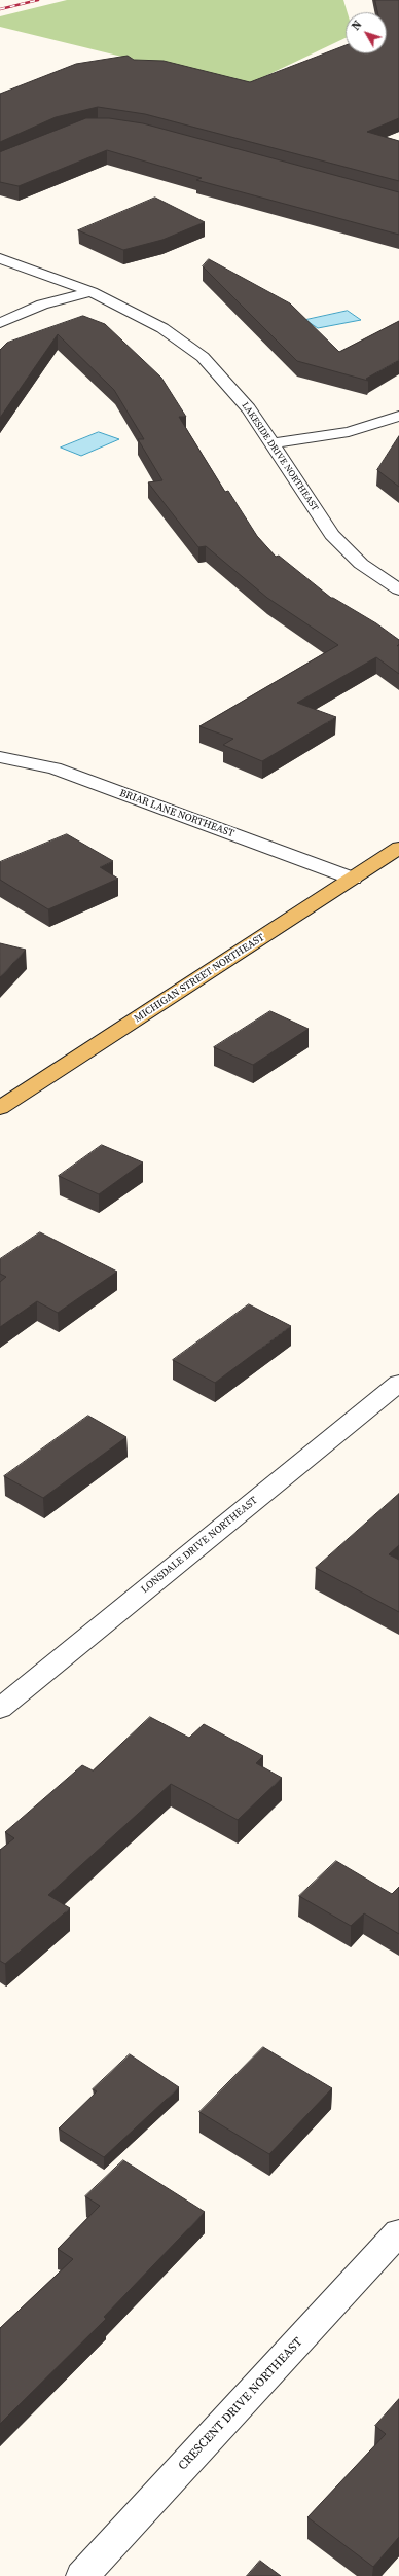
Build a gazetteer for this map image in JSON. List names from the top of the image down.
{
  "streets": {
    "main road": ["MICHIGAN STREET NORTHEAST"],
    "street": [
      "LAKESIDE DRIVE NORTHEAST",
      "BRIAR LANE NORTHEAST",
      "LONSDALE DRIVE NORTHEAST",
      "CRESCENT DRIVE NORTHEAST"
    ]
  },
  "crossings": [
    ["BRIAR LANE NORTHEAST", "MICHIGAN STREET NORTHEAST"]
  ],
  "north": "top left"
}
